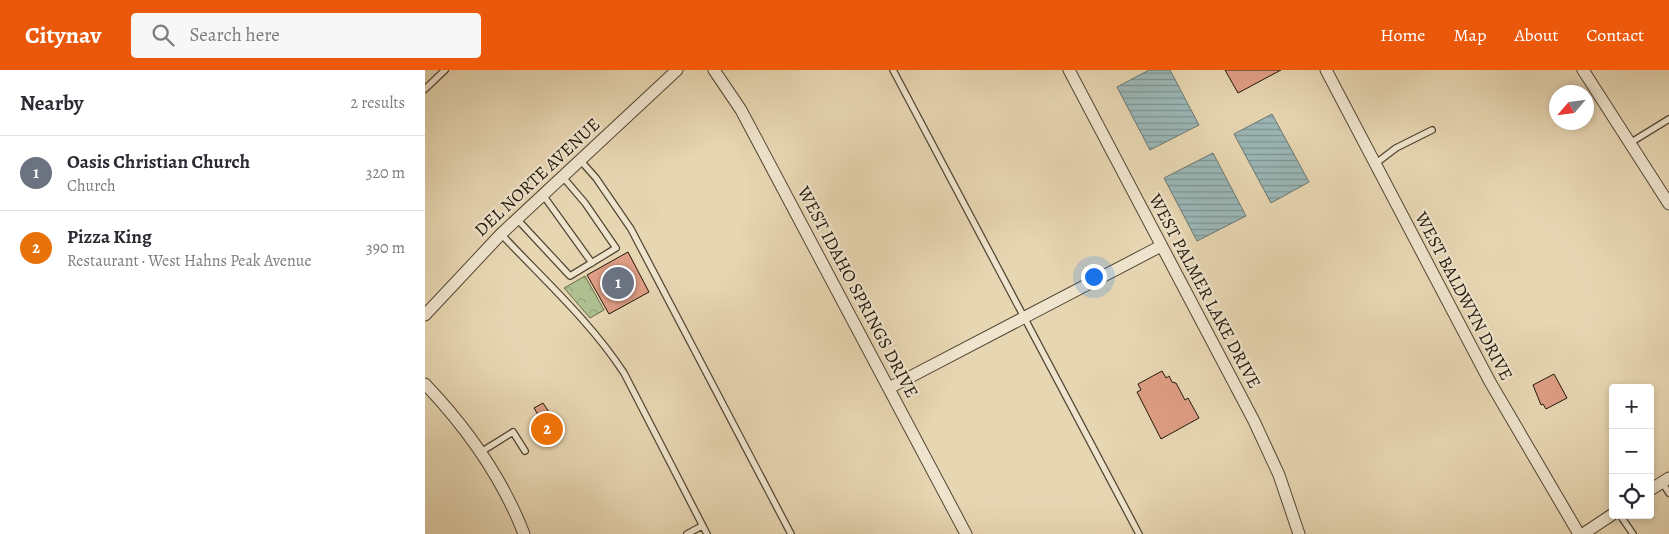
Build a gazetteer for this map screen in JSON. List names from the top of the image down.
{
  "streets": {
    "street": [
      "DEL NORTE AVENUE",
      "WEST PALMER LAKE DRIVE",
      "WEST IDAHO SPRINGS DRIVE",
      "WEST BALDWYN DRIVE"
    ]
  },
  "north": "bottom left",
  "page": {
    "header": "Citynav",
    "search": "Search here",
    "nav": [
      "Home",
      "Map",
      "About",
      "Contact"
    ],
    "heading": ["Nearby", "2 results"],
    "list": [
      {
        "mark": "1",
        "name": "Oasis Christian Church",
        "note": "Church",
        "value": "320 m"
      },
      {
        "mark": "2",
        "name": "Pizza King",
        "note": "Restaurant · West Hahns Peak Avenue",
        "value": "390 m"
      }
    ],
    "pins": ["1", "2"],
    "map_buttons": ["+", "−"]
  }
}
